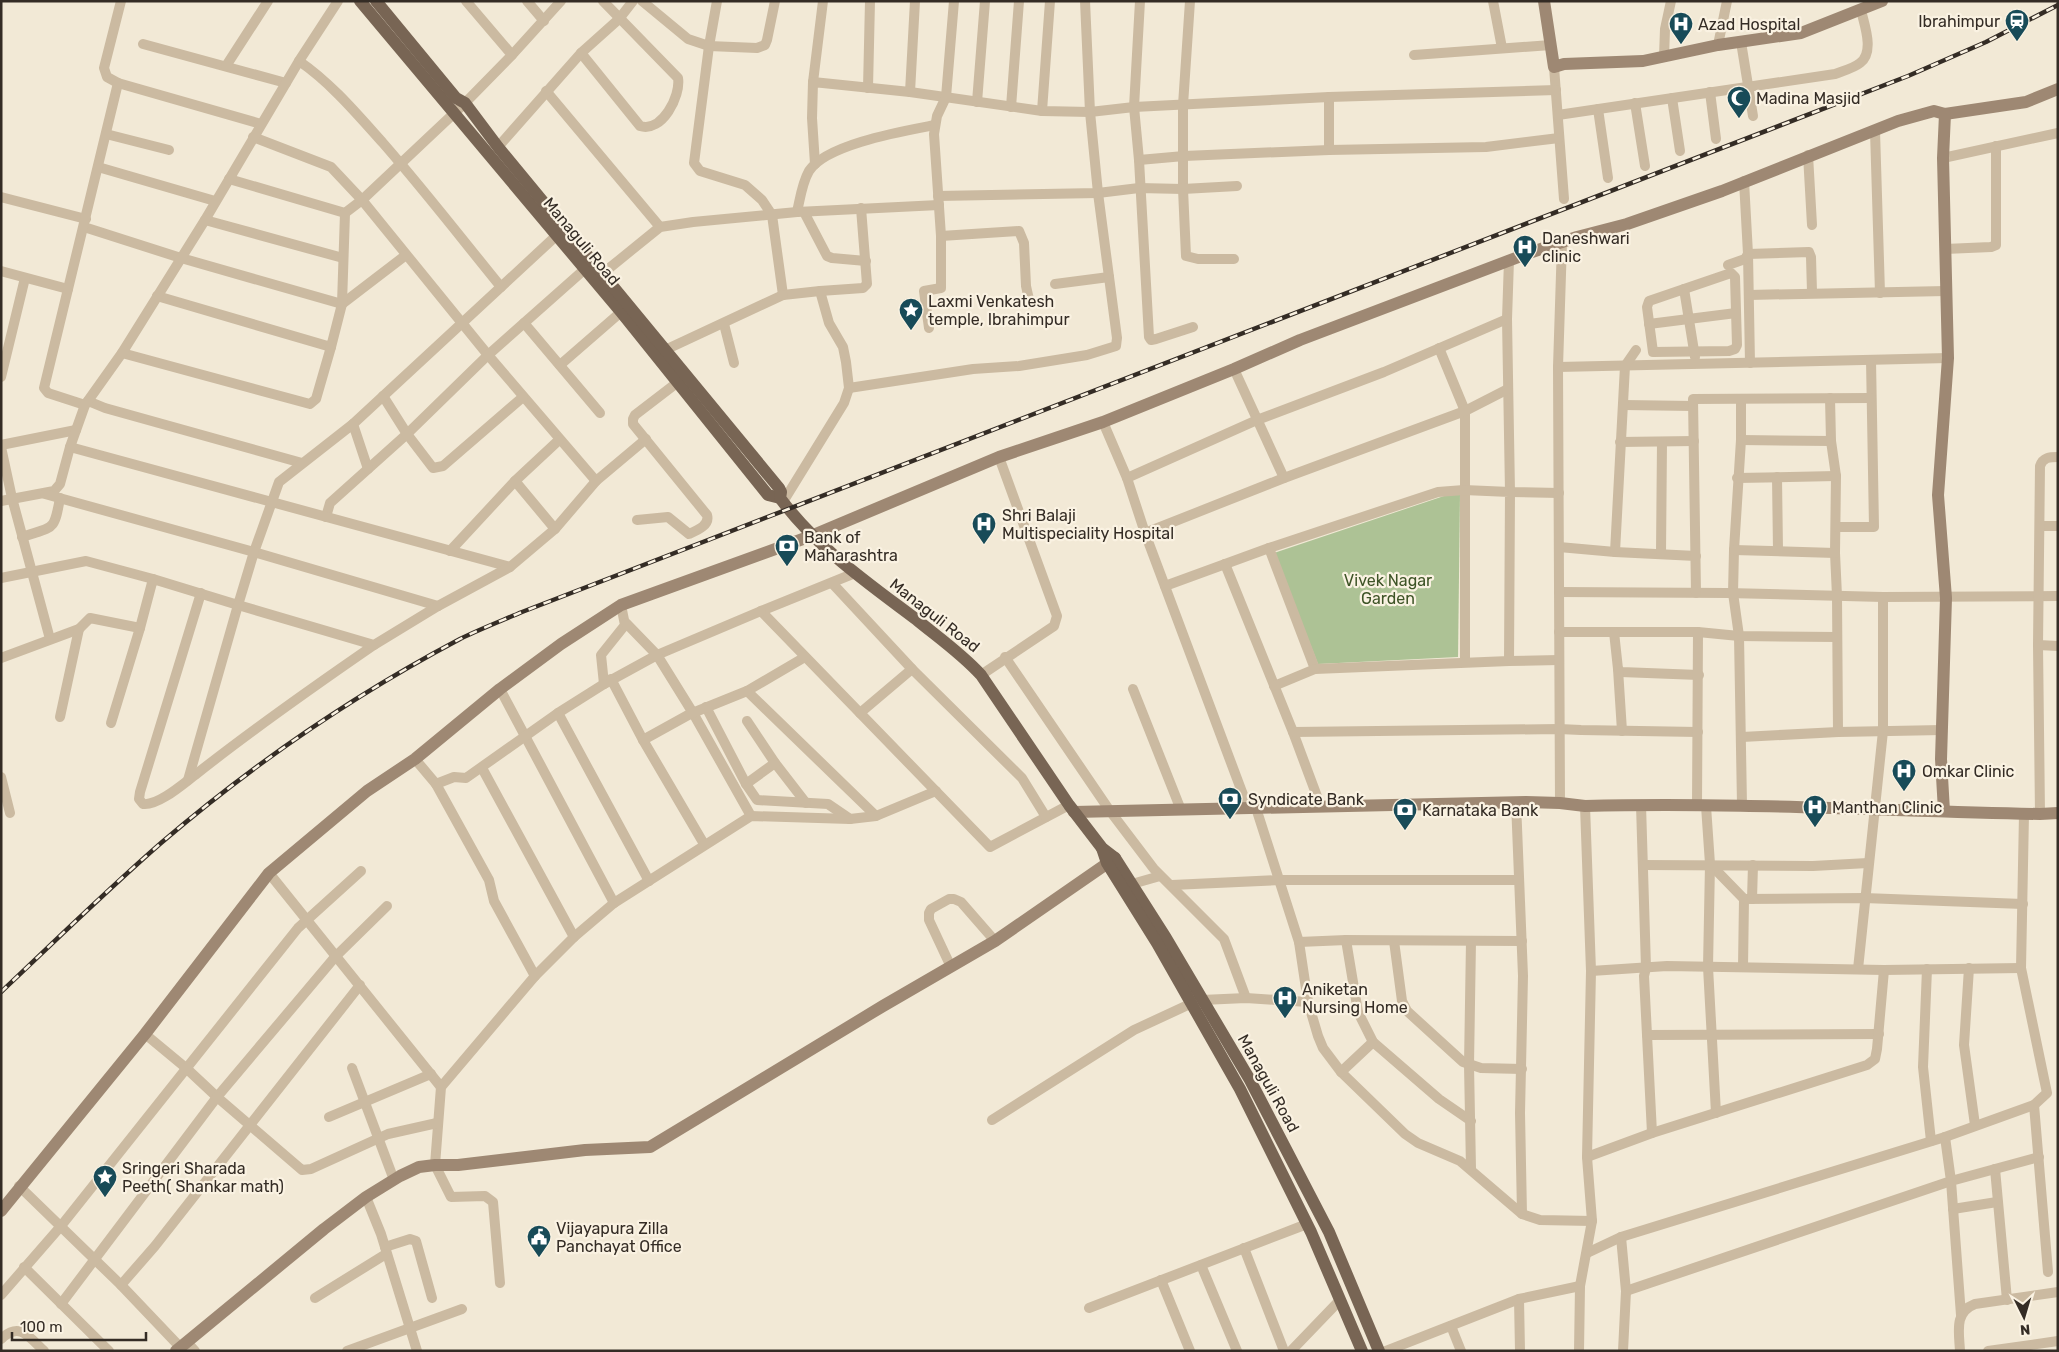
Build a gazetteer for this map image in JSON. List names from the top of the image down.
{
  "streets": {
    "main road": ["Managuli Road"]
  },
  "parks": ["Vivek Nagar Garden"],
  "places": {
    "station": ["Ibrahimpur"],
    "hospital": [
      "Azad Hospital",
      "Daneshwari clinic",
      "Shri Balaji Multispeciality Hospital",
      "Omkar Clinic",
      "Manthan Clinic",
      "Aniketan Nursing Home"
    ],
    "mosque": ["Madina Masjid"],
    "place": ["Laxmi Venkatesh temple, Ibrahimpur", "Sringeri Sharada Peeth( Shankar math)"],
    "bank": ["Bank of Maharashtra", "Syndicate Bank", "Karnataka Bank"],
    "public building": ["Vijayapura Zilla Panchayat Office"]
  },
  "scale_bar": "100 m",
  "north": "bottom"
}
